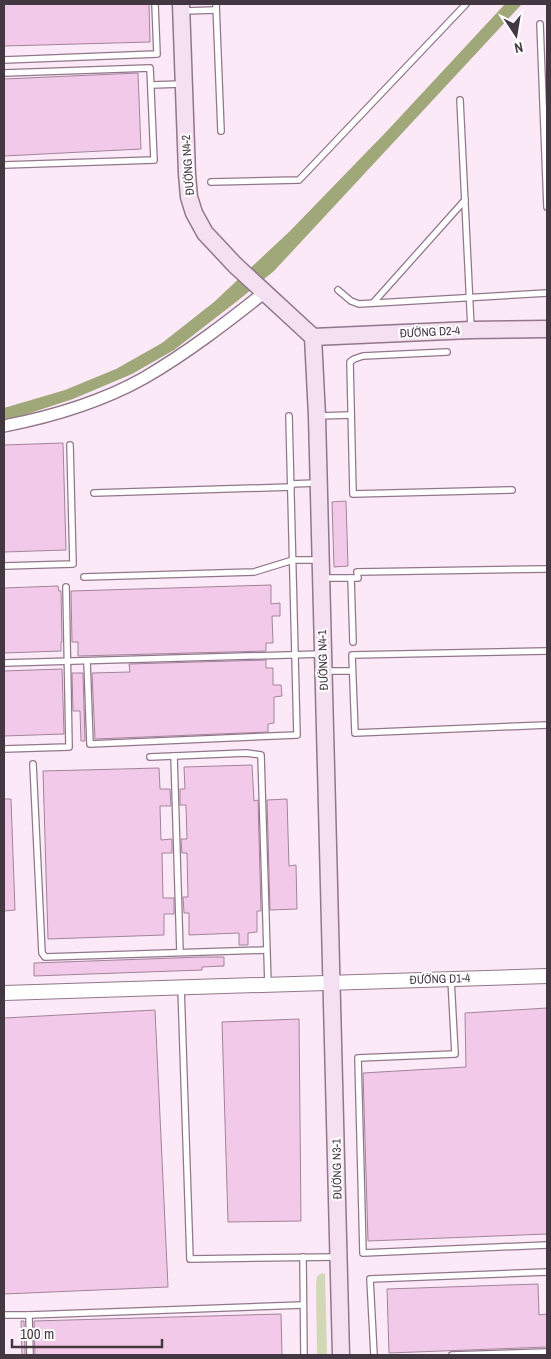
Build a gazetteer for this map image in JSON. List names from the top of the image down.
{
  "streets": {
    "main road": [
      "ĐƯỜNG N4-2",
      "ĐƯỜNG D2-4",
      "ĐƯỜNG N4-1",
      "ĐƯỜNG N3-1"
    ],
    "street": ["ĐƯỜNG D1-4"]
  },
  "crossings": [
    ["ĐƯỜNG N4-2", "ĐƯỜNG D2-4"],
    ["ĐƯỜNG N4-2", "ĐƯỜNG N4-1"],
    ["ĐƯỜNG D2-4", "ĐƯỜNG N4-1"],
    ["ĐƯỜNG N4-1", "ĐƯỜNG D1-4"],
    ["ĐƯỜNG N4-1", "ĐƯỜNG N3-1"],
    ["ĐƯỜNG D1-4", "ĐƯỜNG N3-1"]
  ],
  "scale_bar": "100 m",
  "north": "bottom"
}
